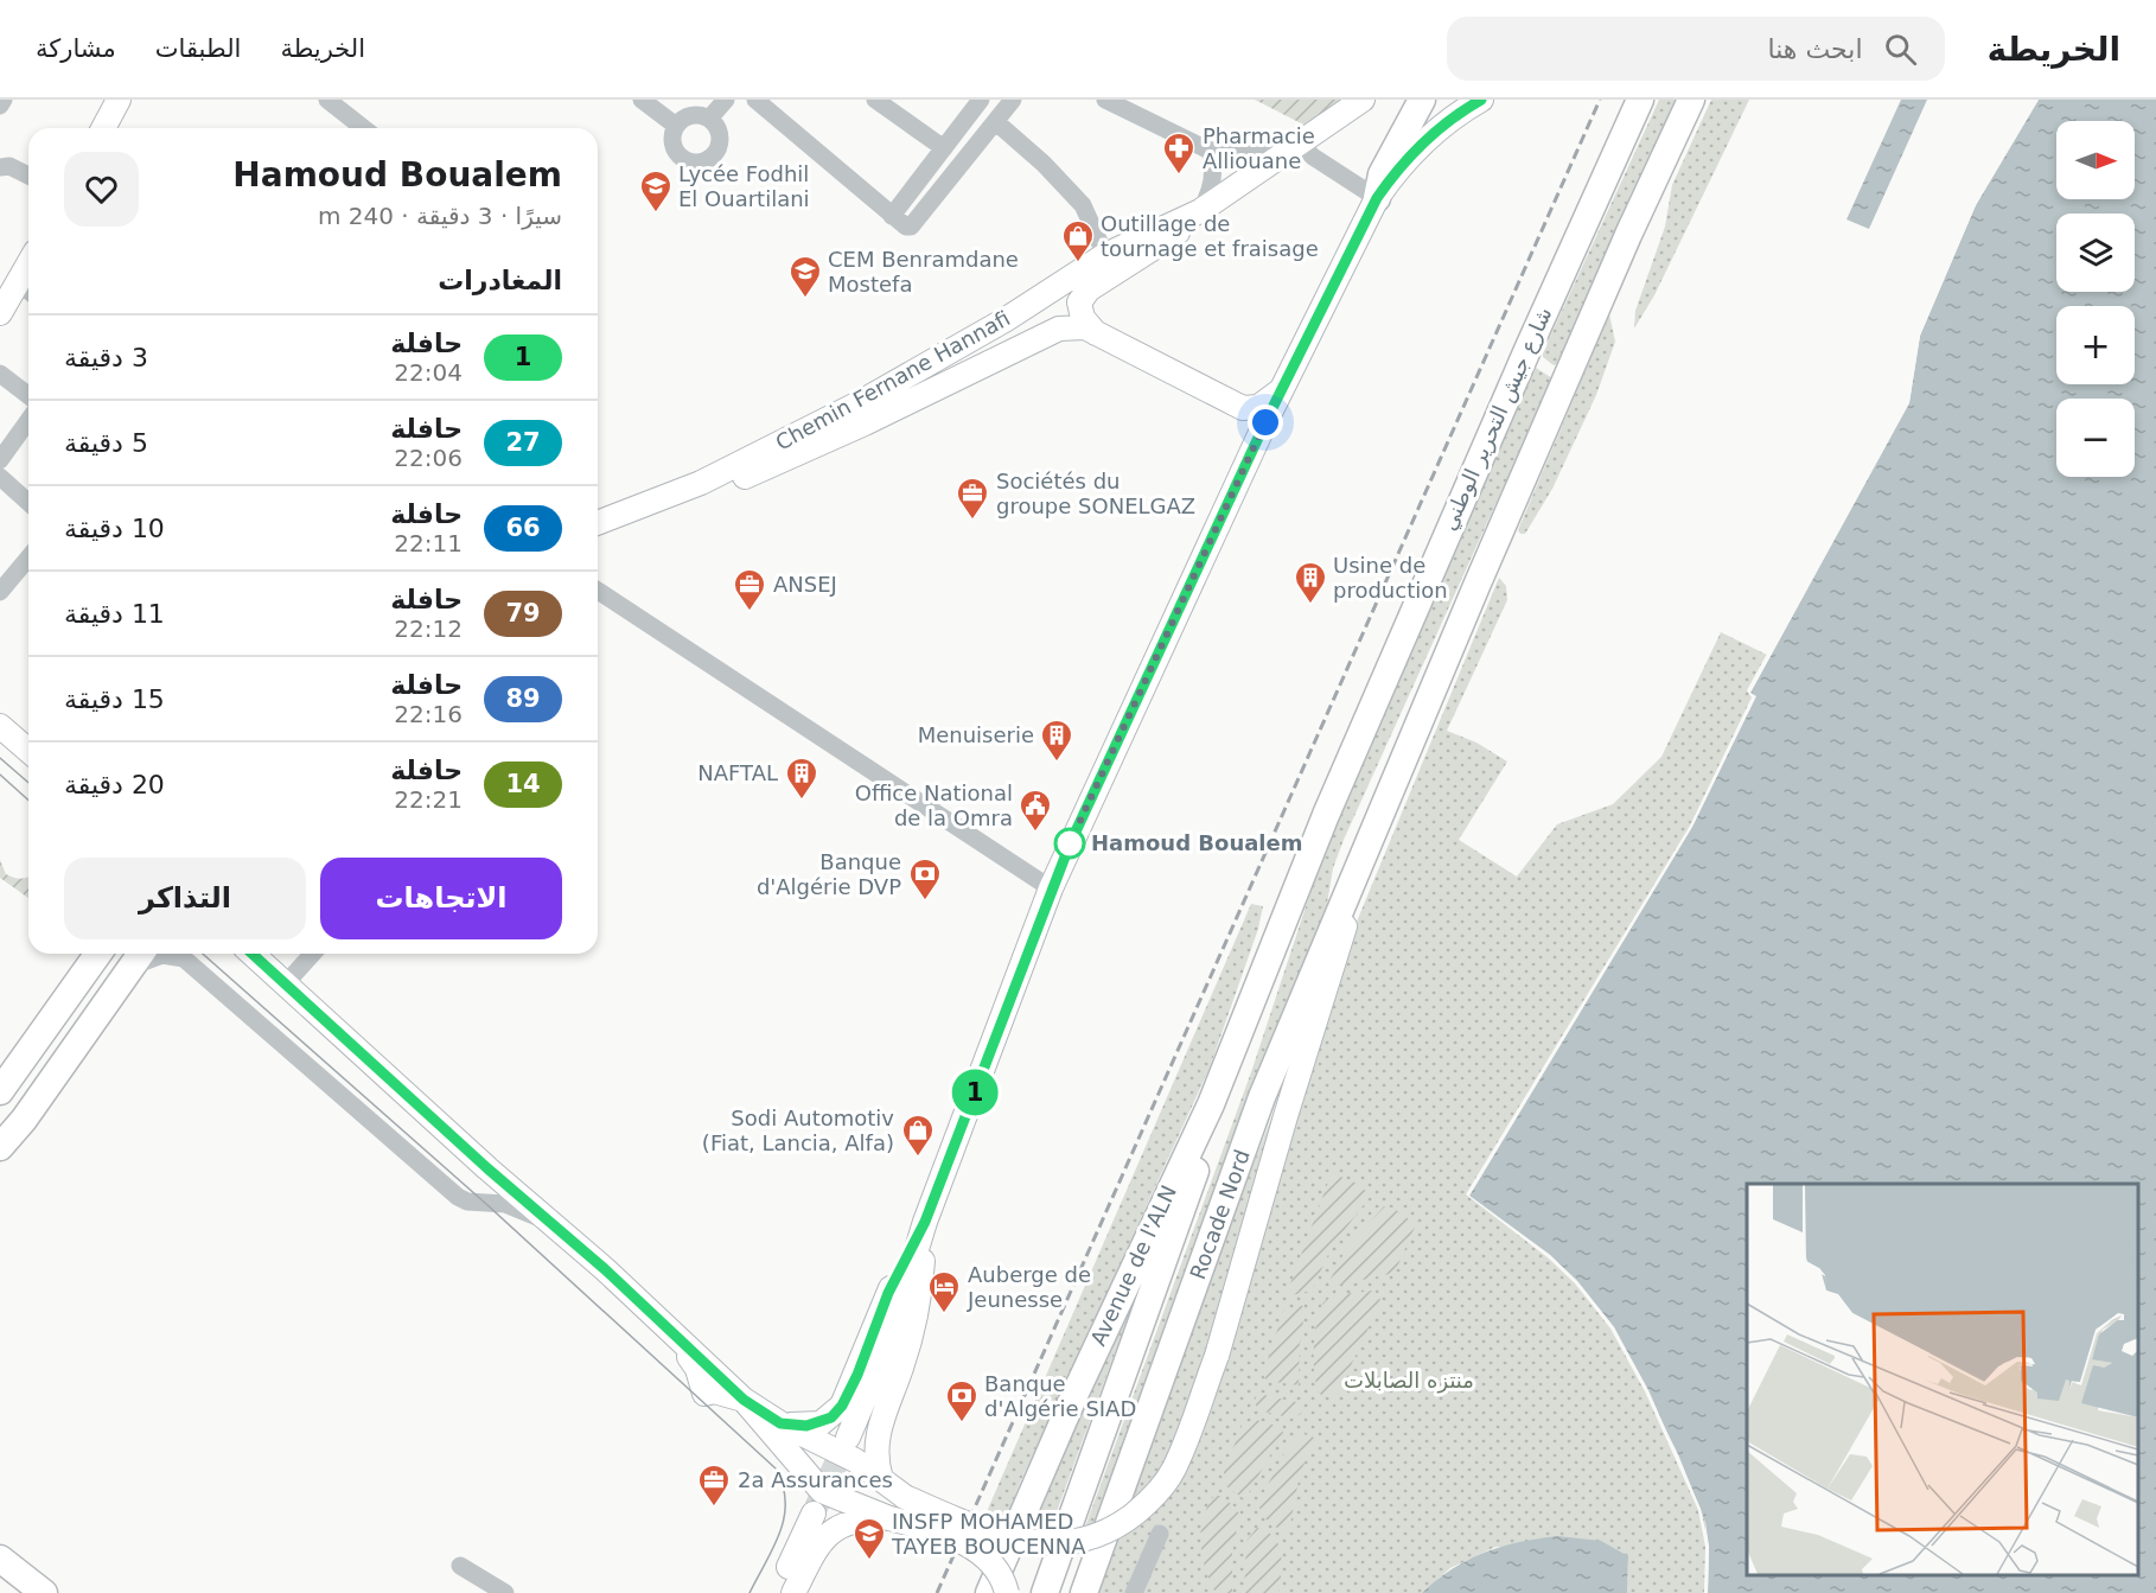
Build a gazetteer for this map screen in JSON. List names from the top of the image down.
{
  "streets": {
    "highway": ["شارع جيش التحرير الوطني", "Rocade Nord", "Avenue de l'ALN"],
    "main road": ["Chemin Fernane Hannafi"]
  },
  "crossings": [
    ["شارع جيش التحرير الوطني", "Rocade Nord"],
    ["شارع جيش التحرير الوطني", "Avenue de l'ALN"],
    ["Rocade Nord", "Avenue de l'ALN"]
  ],
  "parks": ["منتزه الصابلات"],
  "places": {
    "pharmacy": ["Pharmacie Alliouane"],
    "school or university": ["Lycée Fodhil El Ouartilani", "CEM Benramdane Mostefa", "INSFP MOHAMED TAYEB BOUCENNA"],
    "shop": ["Outillage de tournage et fraisage", "Sodi Automotiv (Fiat, Lancia, Alfa)"],
    "office": ["Sociétés du groupe SONELGAZ", "ANSEJ", "2a Assurances"],
    "building": ["Usine de production", "Menuiserie", "NAFTAL"],
    "public building": ["Office National de la Omra"],
    "other": ["Hamoud Boualem"],
    "bank": ["Banque d'Algérie DVP", "Banque d'Algérie SIAD"],
    "hotel": ["Auberge de Jeunesse"]
  },
  "lines": ["bus line 1"],
  "north": "right",
  "page": {
    "header": "الخريطة",
    "search": "ابحث هنا",
    "nav": ["الخريطة", "الطبقات", "مشاركة"],
    "on_map": "1",
    "map_buttons": ["+", "−"],
    "heading": [
      ["Hamoud Boualem", "سيرًا · 3 دقيقة · 240 m"],
      "المغادرات"
    ],
    "list": [
      {
        "mark": "1",
        "name": "حافلة",
        "note": "22:04",
        "value": "3 دقيقة"
      },
      {
        "mark": "27",
        "name": "حافلة",
        "note": "22:06",
        "value": "5 دقيقة"
      },
      {
        "mark": "66",
        "name": "حافلة",
        "note": "22:11",
        "value": "10 دقيقة"
      },
      {
        "mark": "79",
        "name": "حافلة",
        "note": "22:12",
        "value": "11 دقيقة"
      },
      {
        "mark": "89",
        "name": "حافلة",
        "note": "22:16",
        "value": "15 دقيقة"
      },
      {
        "mark": "14",
        "name": "حافلة",
        "note": "22:21",
        "value": "20 دقيقة"
      }
    ],
    "buttons": ["الاتجاهات", "التذاكر"]
  }
}
